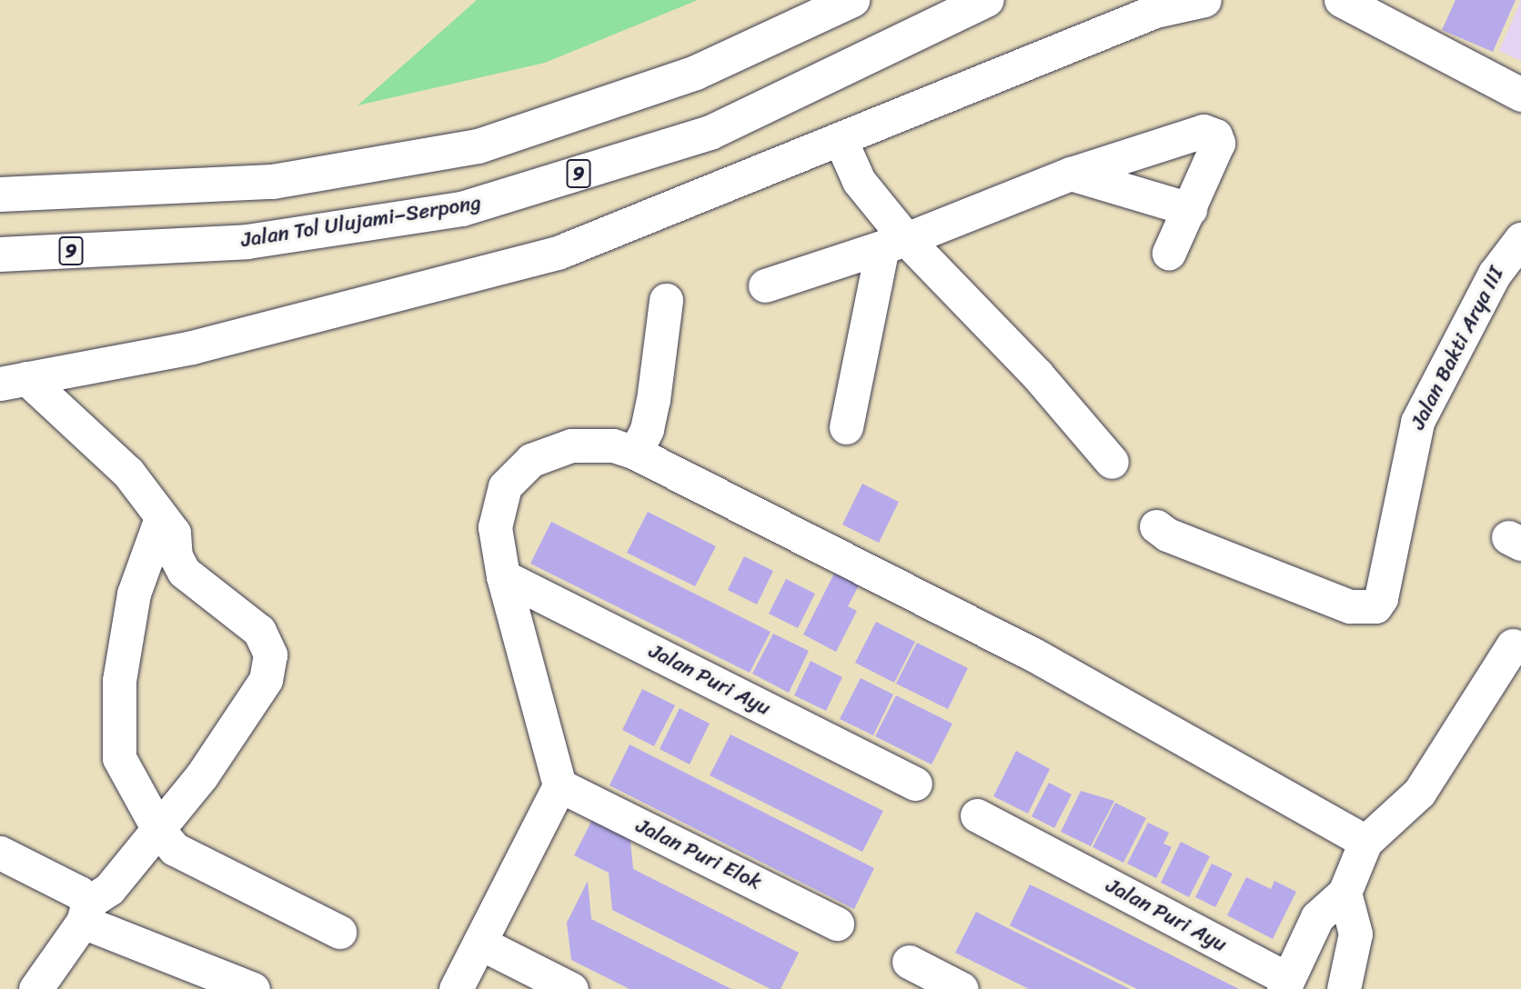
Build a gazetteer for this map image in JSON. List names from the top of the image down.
{
  "streets": {
    "highway": ["9", "Jalan Tol Ulujami–Serpong"],
    "street": ["Jalan Bakti Arya III", "Jalan Puri Ayu", "Jalan Puri Elok"]
  }
}
